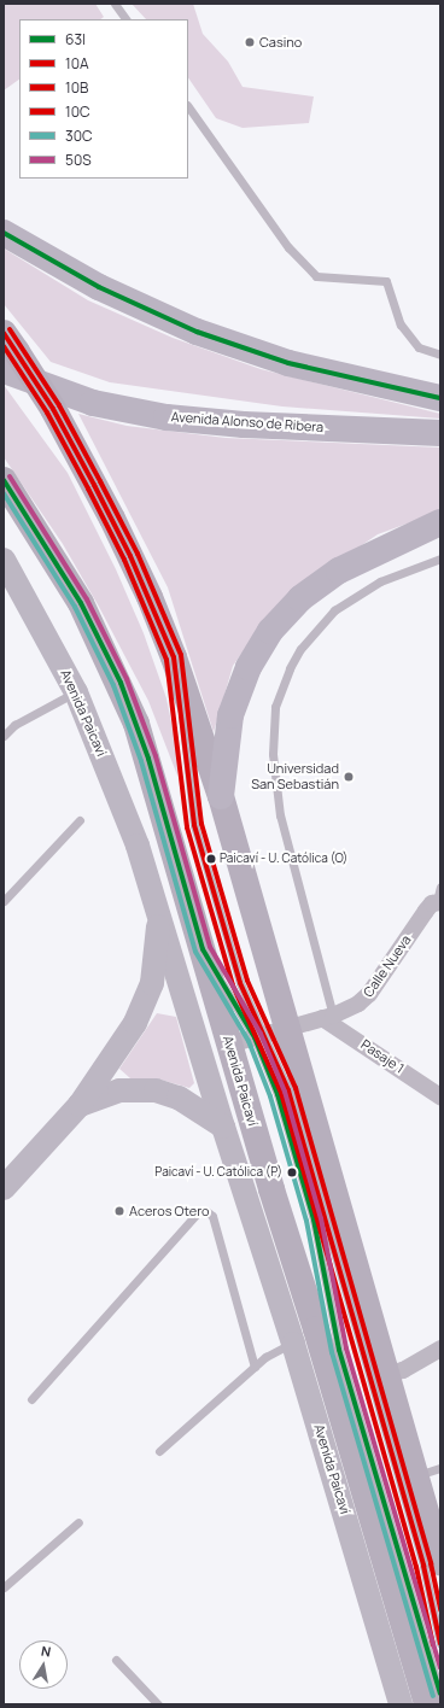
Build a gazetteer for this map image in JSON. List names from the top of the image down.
{
  "streets": {
    "highway": ["Avenida Alonso de Ribera"],
    "main road": ["Avenida Paicaví"],
    "street": ["Calle Nueva", "Pasaje 1"]
  },
  "crossings": [
    ["Avenida Paicaví", "Calle Nueva"],
    ["Calle Nueva", "Pasaje 1"]
  ],
  "places": [
    "Casino",
    "Universidad San Sebastián",
    "Paicaví - U. Católica (O)",
    "Paicaví - U. Católica (P)",
    "Aceros Otero"
  ],
  "lines": [
    "transit line 63I",
    "transit line 10C",
    "transit line 10A",
    "transit line 10B",
    "transit line 50S",
    "transit line 30C"
  ],
  "legend": [
    "63I",
    "10A",
    "10B",
    "10C",
    "30C",
    "50S"
  ],
  "north": "top"
}
